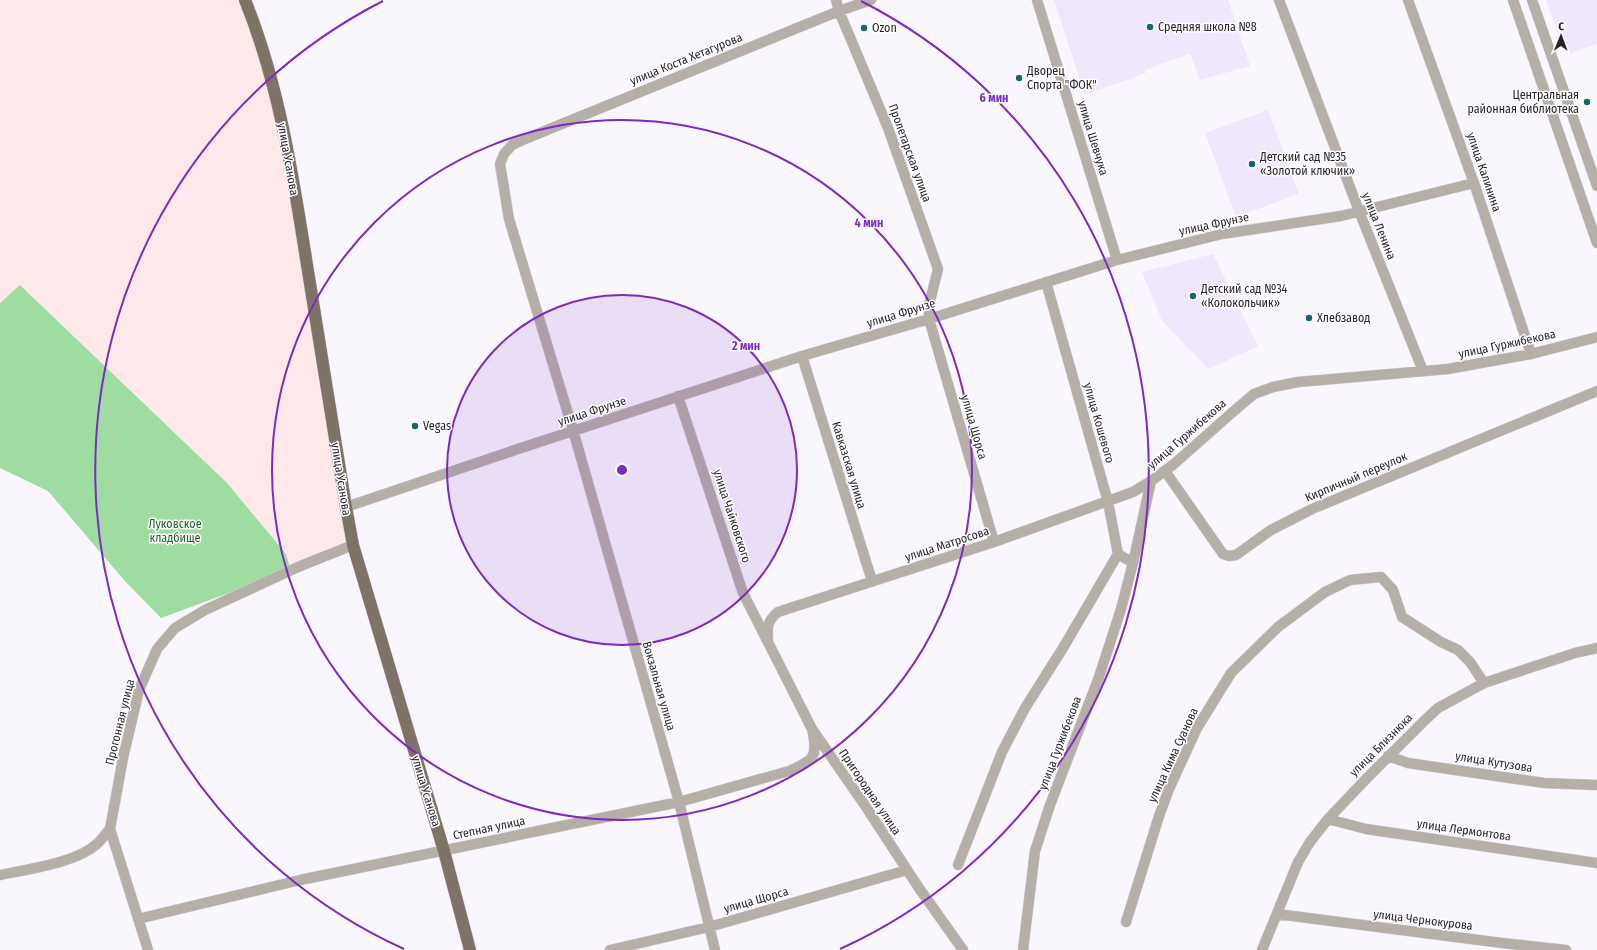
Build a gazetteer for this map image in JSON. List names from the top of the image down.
{
  "streets": {
    "main road": ["улица Усанова"],
    "street": [
      "улица Коста Хетагурова",
      "улица Шевчука",
      "Пролетарская улица",
      "улица Калинина",
      "улица Фрунзе",
      "улица Ленина",
      "улица Гуржибекова",
      "улица Кошевого",
      "улица Щорса",
      "Кавказская улица",
      "Кирпичный переулок",
      "улица Чайковского",
      "улица Матросова",
      "Вокзальная улица",
      "Прогонная улица",
      "улица Близнюка",
      "улица Кима Суанова",
      "улица Кутузова",
      "Пригородная улица",
      "Степная улица",
      "улица Лермонтова",
      "улица Чернокурова"
    ]
  },
  "crossings": [
    ["улица Коста Хетагурова", "Пролетарская улица"],
    ["улица Коста Хетагурова", "Вокзальная улица"],
    ["улица Шевчука", "улица Фрунзе"],
    ["Пролетарская улица", "улица Фрунзе"],
    ["Пролетарская улица", "улица Щорса"],
    ["улица Усанова", "улица Фрунзе"],
    ["улица Усанова", "Прогонная улица"],
    ["улица Усанова", "Степная улица"],
    ["улица Калинина", "улица Фрунзе"],
    ["улица Калинина", "улица Гуржибекова"],
    ["улица Фрунзе", "улица Ленина"],
    ["улица Фрунзе", "улица Кошевого"],
    ["улица Фрунзе", "улица Щорса"],
    ["улица Фрунзе", "Кавказская улица"],
    ["улица Фрунзе", "улица Чайковского"],
    ["улица Фрунзе", "Вокзальная улица"],
    ["улица Ленина", "улица Гуржибекова"],
    ["улица Гуржибекова", "Кирпичный переулок"],
    ["улица Гуржибекова", "улица Матросова"],
    ["улица Кошевого", "улица Матросова"],
    ["улица Щорса", "улица Матросова"],
    ["улица Щорса", "Вокзальная улица"],
    ["улица Щорса", "Пригородная улица"],
    ["Кавказская улица", "улица Матросова"],
    ["улица Чайковского", "улица Матросова"],
    ["улица Чайковского", "Пригородная улица"],
    ["улица Матросова", "Пригородная улица"],
    ["Вокзальная улица", "Степная улица"],
    ["Прогонная улица", "Степная улица"],
    ["улица Близнюка", "улица Кима Суанова"],
    ["улица Близнюка", "улица Кутузова"],
    ["улица Близнюка", "улица Лермонтова"],
    ["улица Близнюка", "улица Чернокурова"],
    ["Пригородная улица", "Степная улица"]
  ],
  "parks": ["Луковское кладбище"],
  "places": [
    "Средняя школа №8",
    "Ozon",
    "Дворец Спорта \"ФОК\"",
    "Центральная районная библиотека",
    "Детский сад №35 «Золотой ключик»",
    "Детский сад №34 «Колокольчик»",
    "Хлебзавод",
    "Vegas"
  ],
  "north": "top",
  "rings": ["6 мин", "4 мин", "2 мин"]
}
